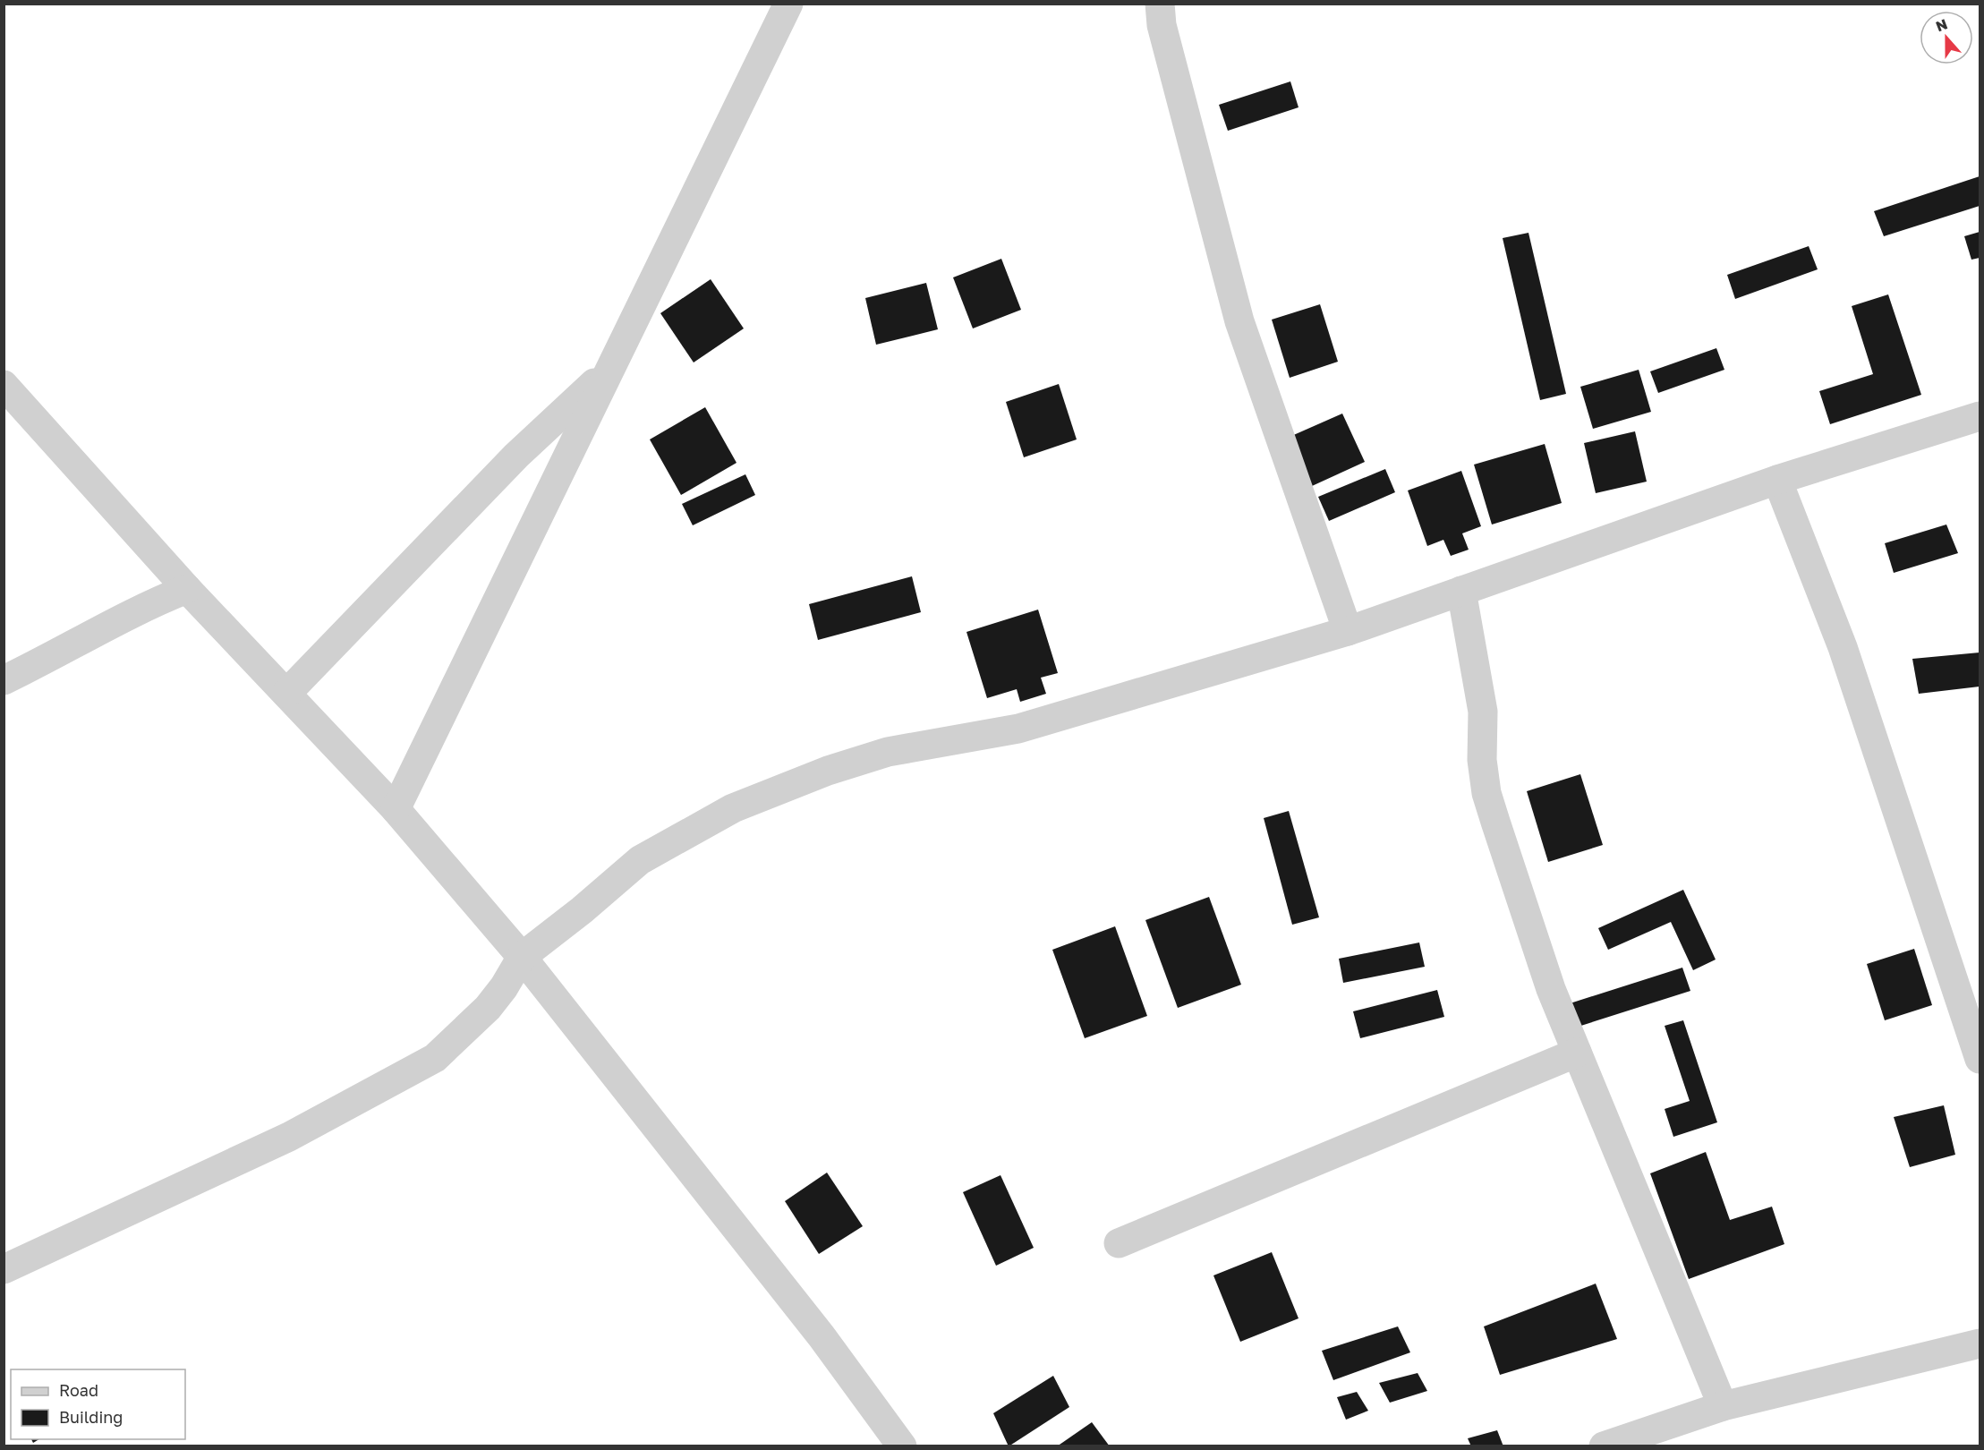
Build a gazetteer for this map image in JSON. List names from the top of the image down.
{
  "legend": ["Road", "Building"],
  "north": "top"
}
